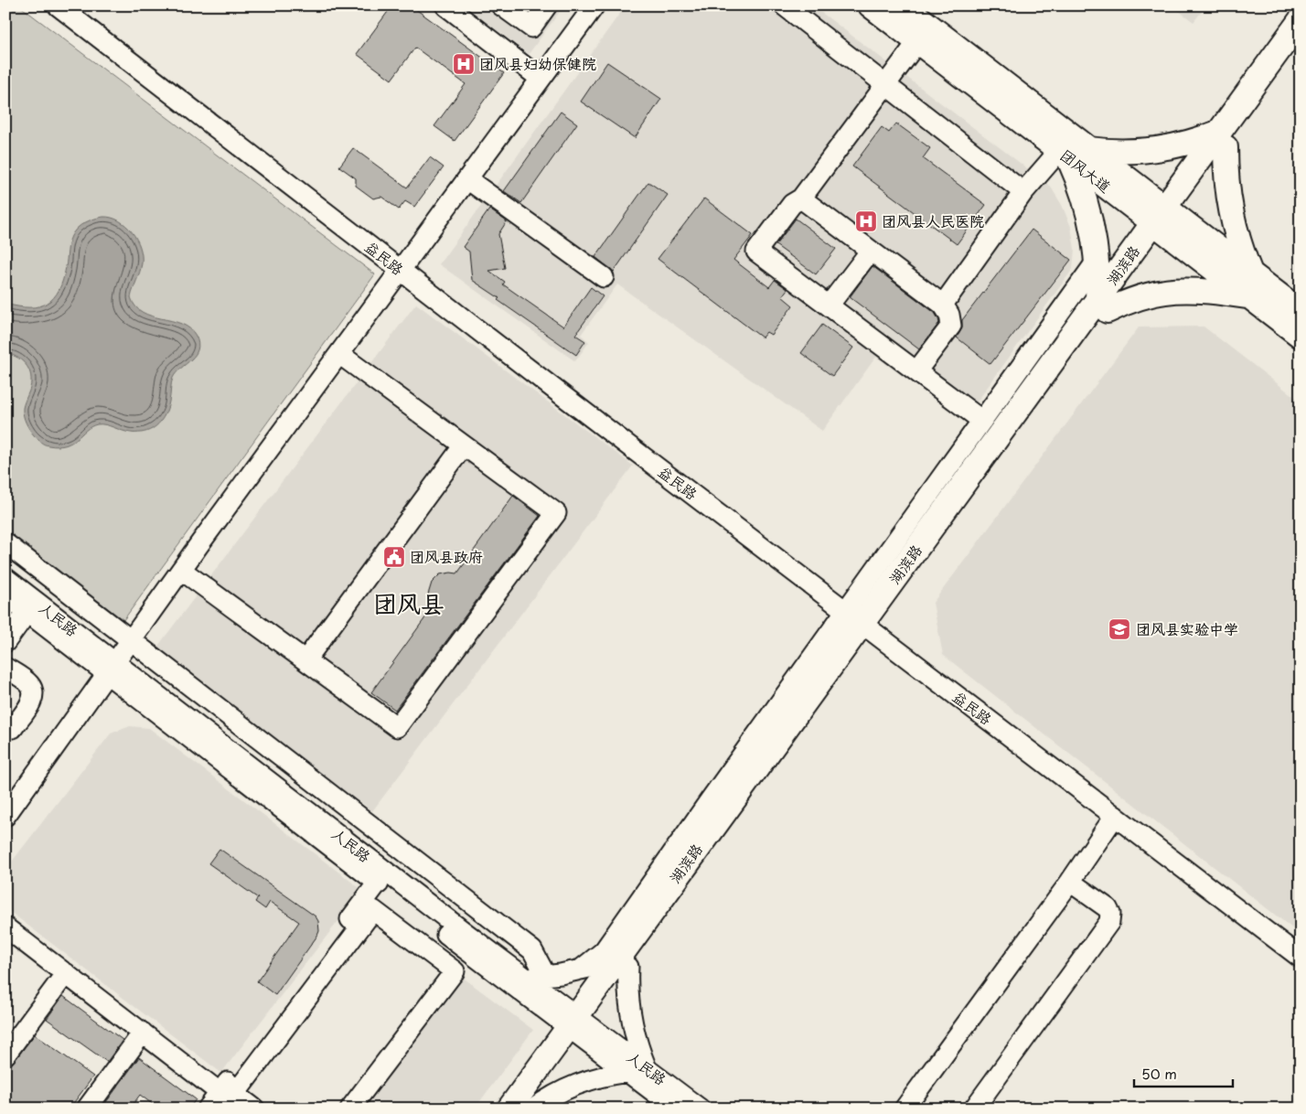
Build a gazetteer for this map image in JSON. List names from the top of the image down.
{
  "streets": {
    "main road": ["团风大道", "湖滨路"],
    "street": ["益民路", "人民路"]
  },
  "crossings": [
    ["团风大道", "湖滨路"],
    ["益民路", "湖滨路"],
    ["湖滨路", "人民路"]
  ],
  "districts": ["团风县"],
  "places": {
    "hospital": ["团风县妇幼保健院", "团风县人民医院"],
    "public building": ["团风县政府"],
    "school or university": ["团风县实验中学"]
  },
  "scale_bar": "50 m"
}
